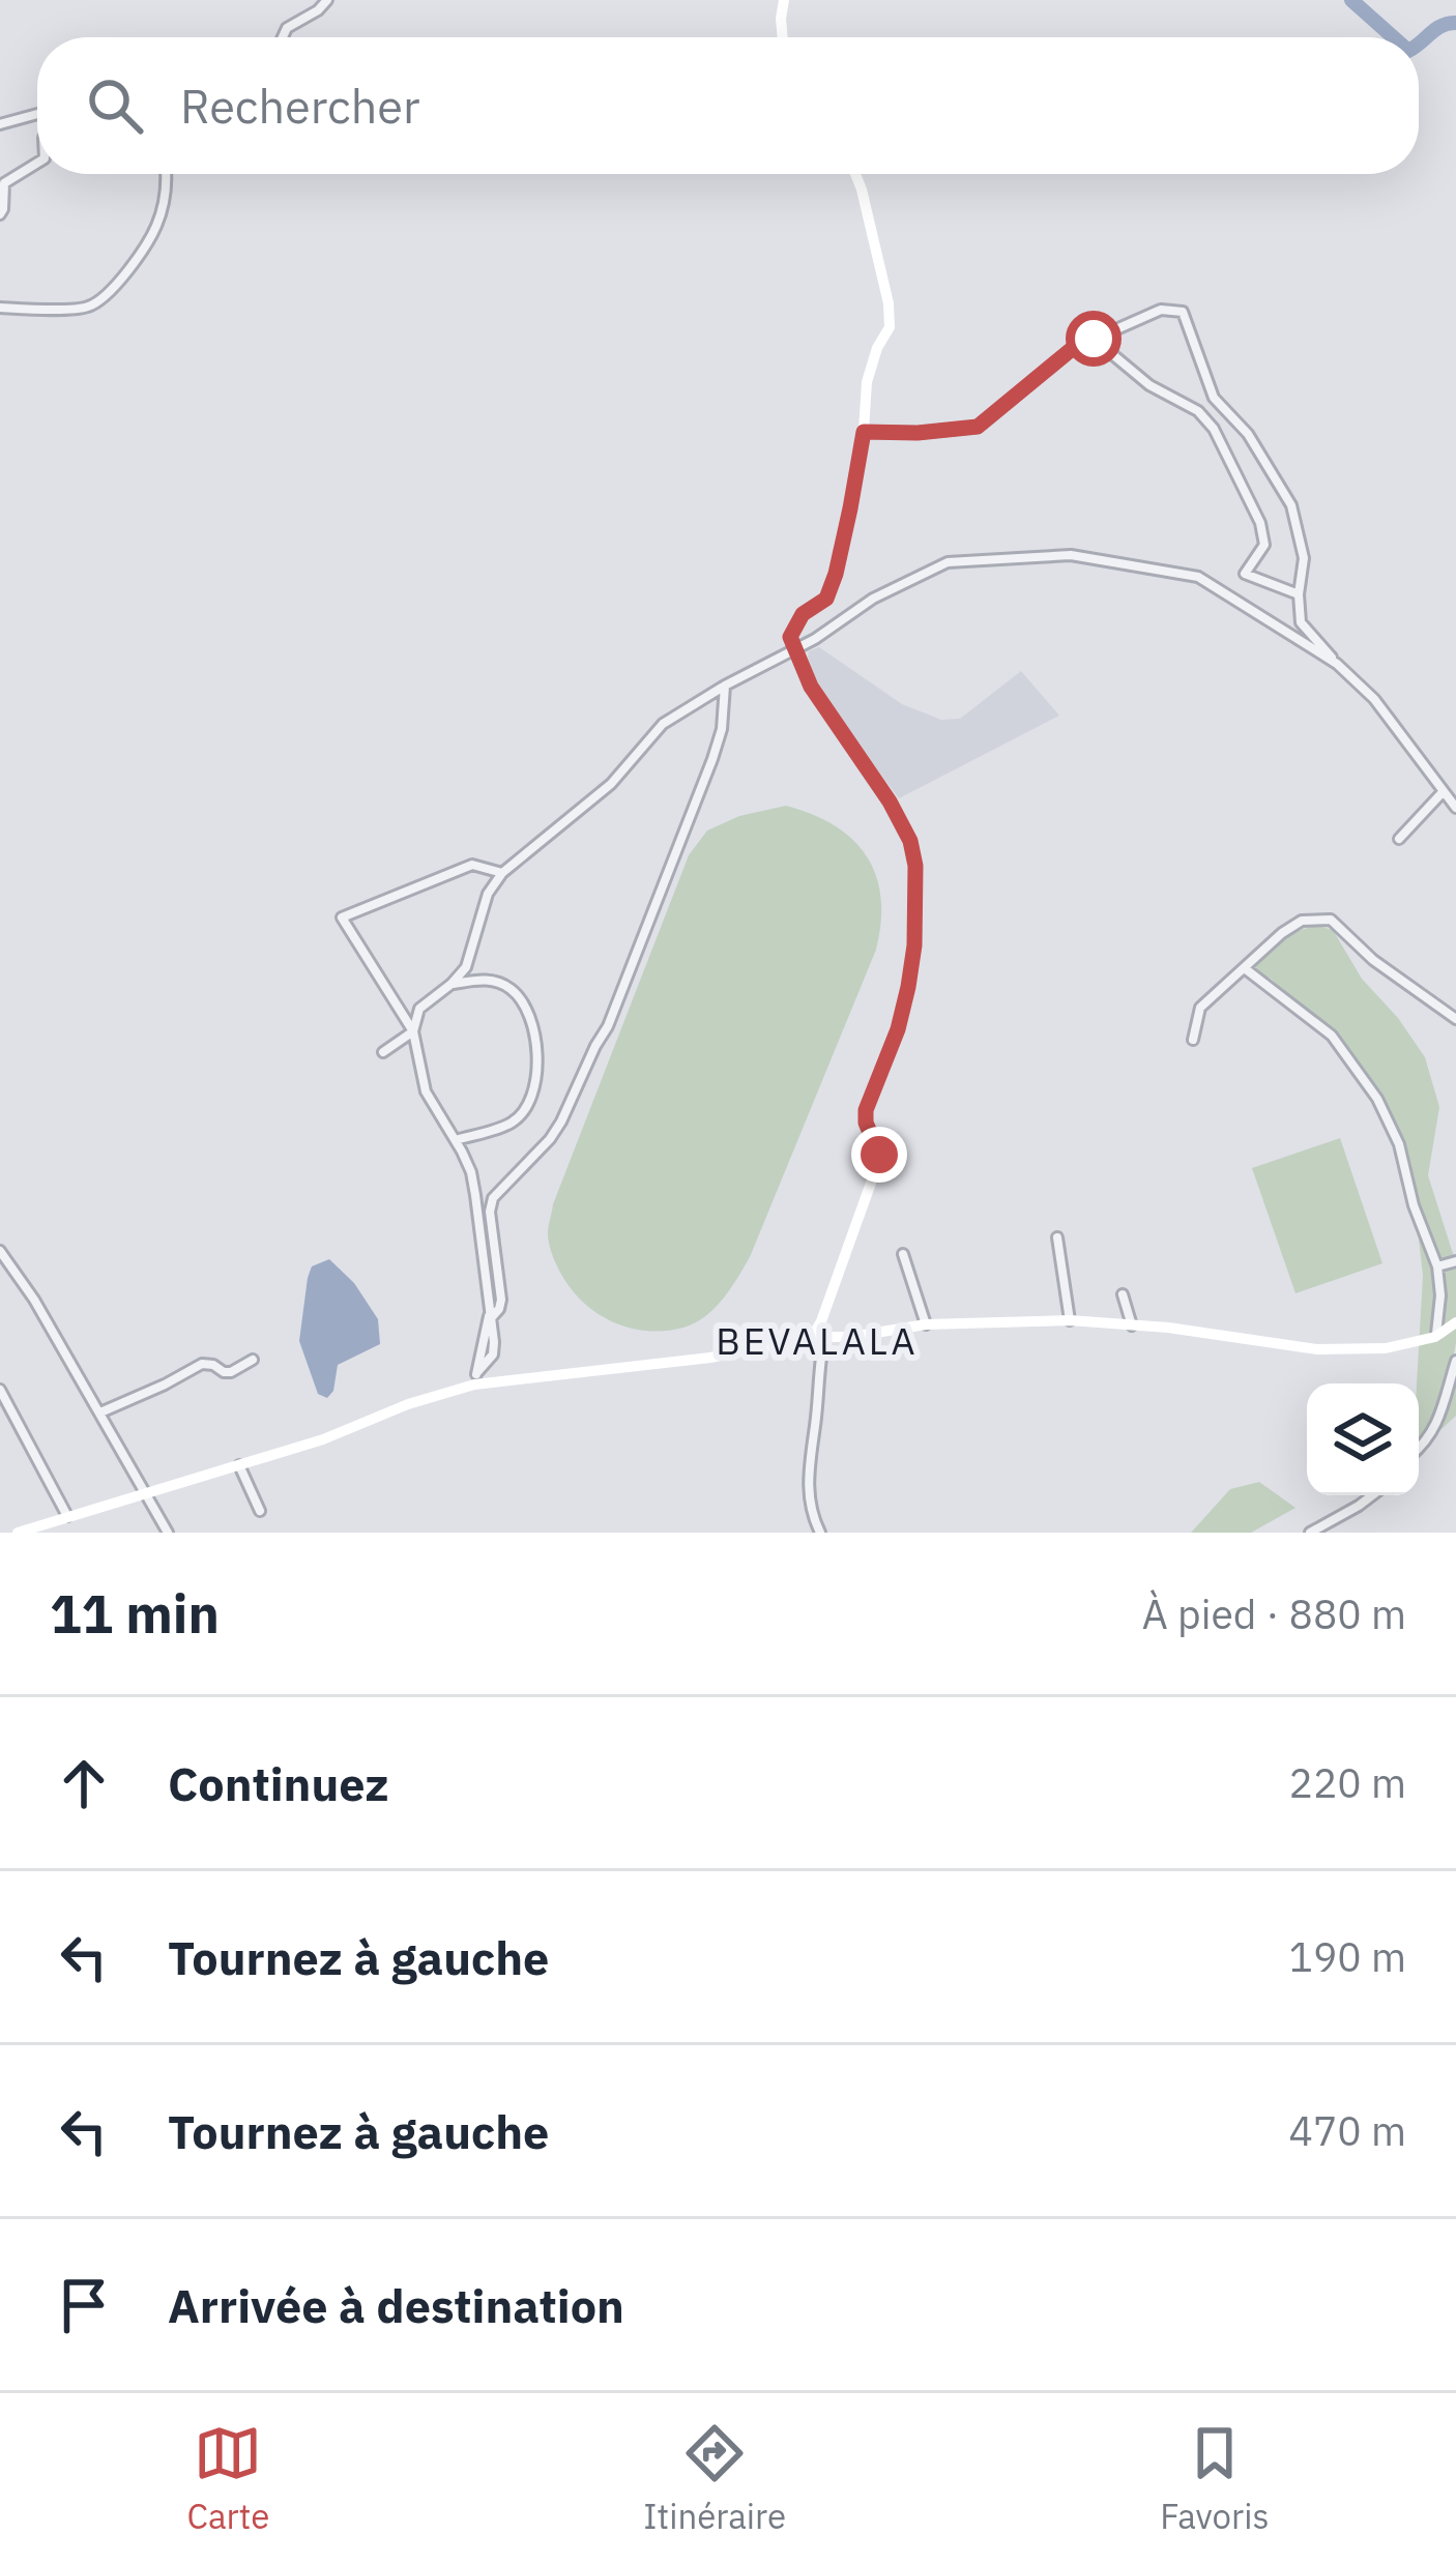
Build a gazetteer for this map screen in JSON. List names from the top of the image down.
{
  "districts": ["BEVALALA"],
  "page": {
    "search": "Rechercher",
    "heading": ["11 min", "À pied · 880 m"],
    "list": [
      ["Continuez", "220 m"],
      ["Tournez à gauche", "190 m"],
      ["Tournez à gauche", "470 m"],
      "Arrivée à destination"
    ],
    "nav": ["Carte", "Itinéraire", "Favoris"]
  }
}
